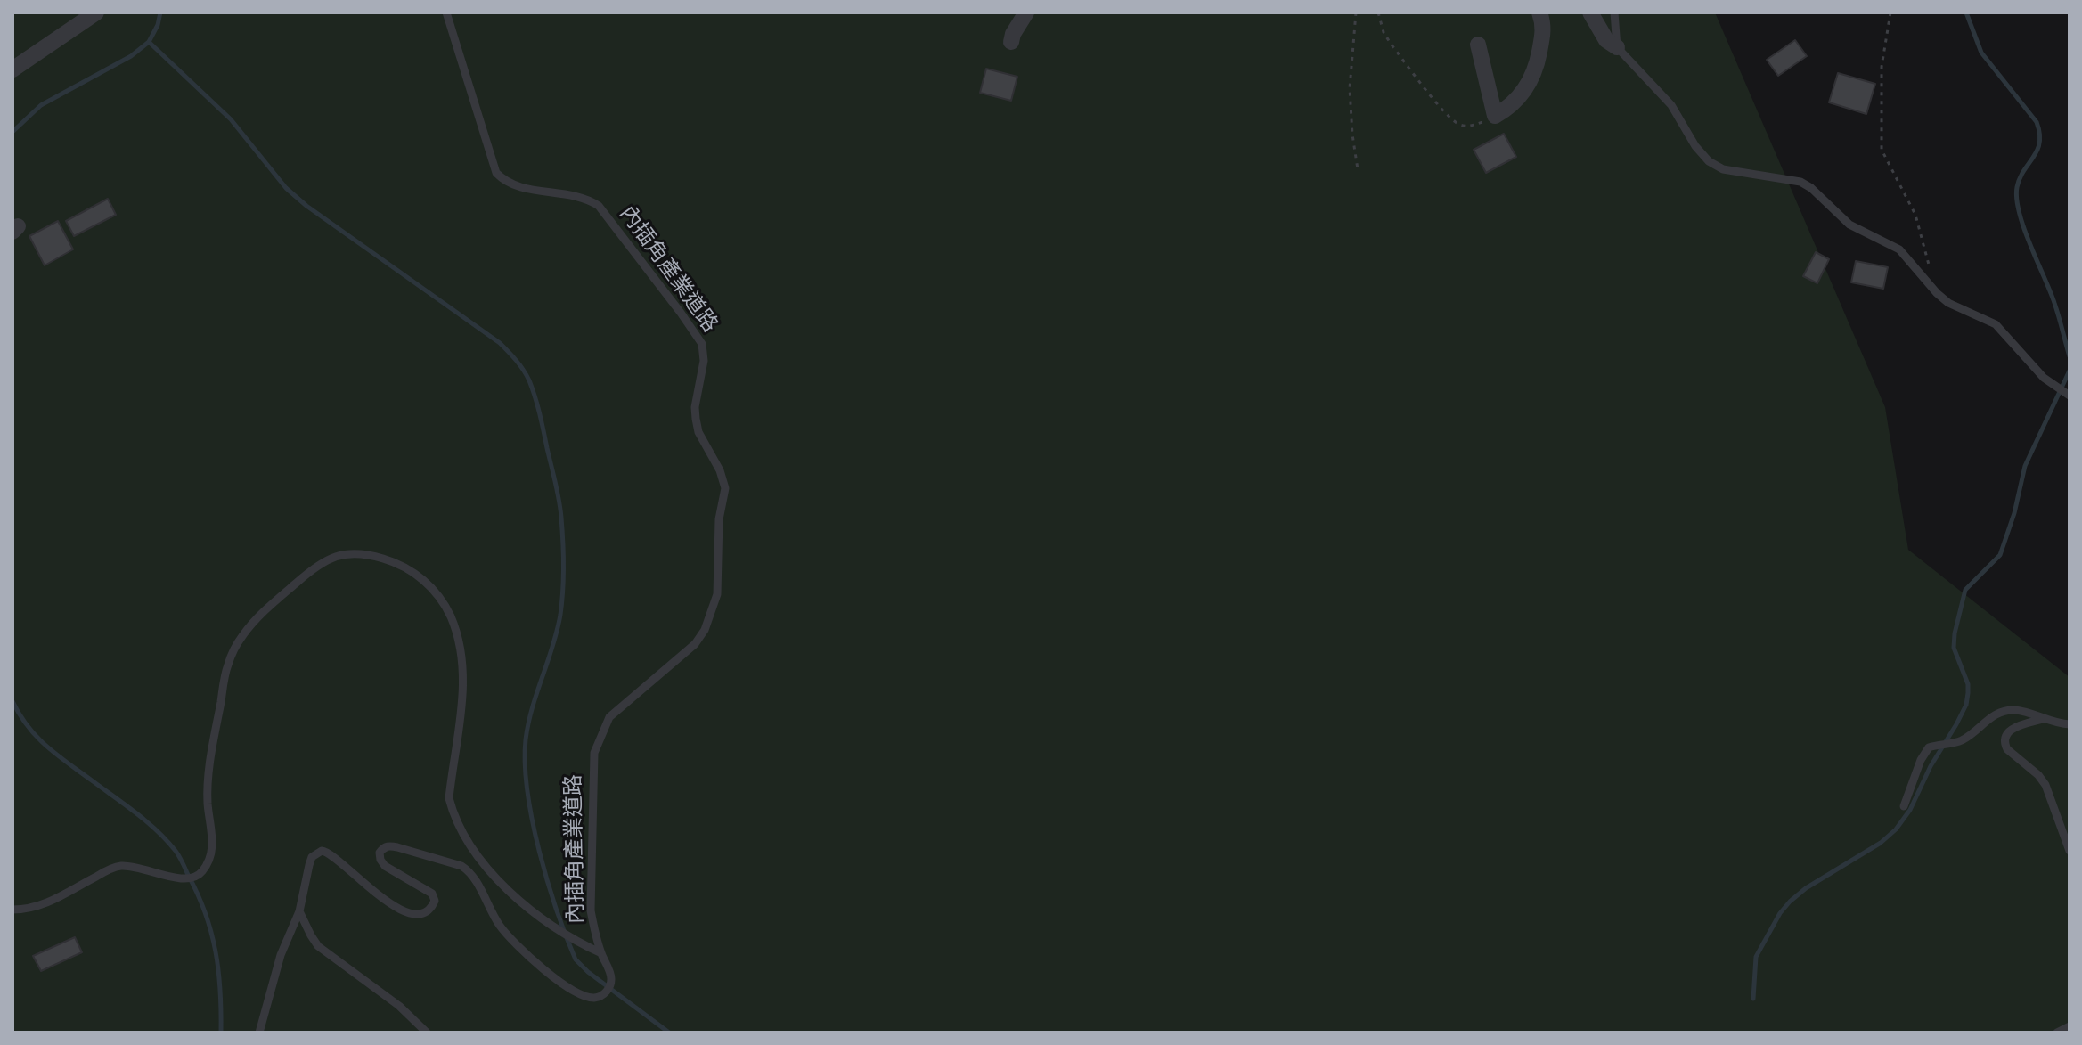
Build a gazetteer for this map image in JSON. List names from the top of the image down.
{
  "streets": {
    "lane": ["內插角產業道路"]
  }
}
